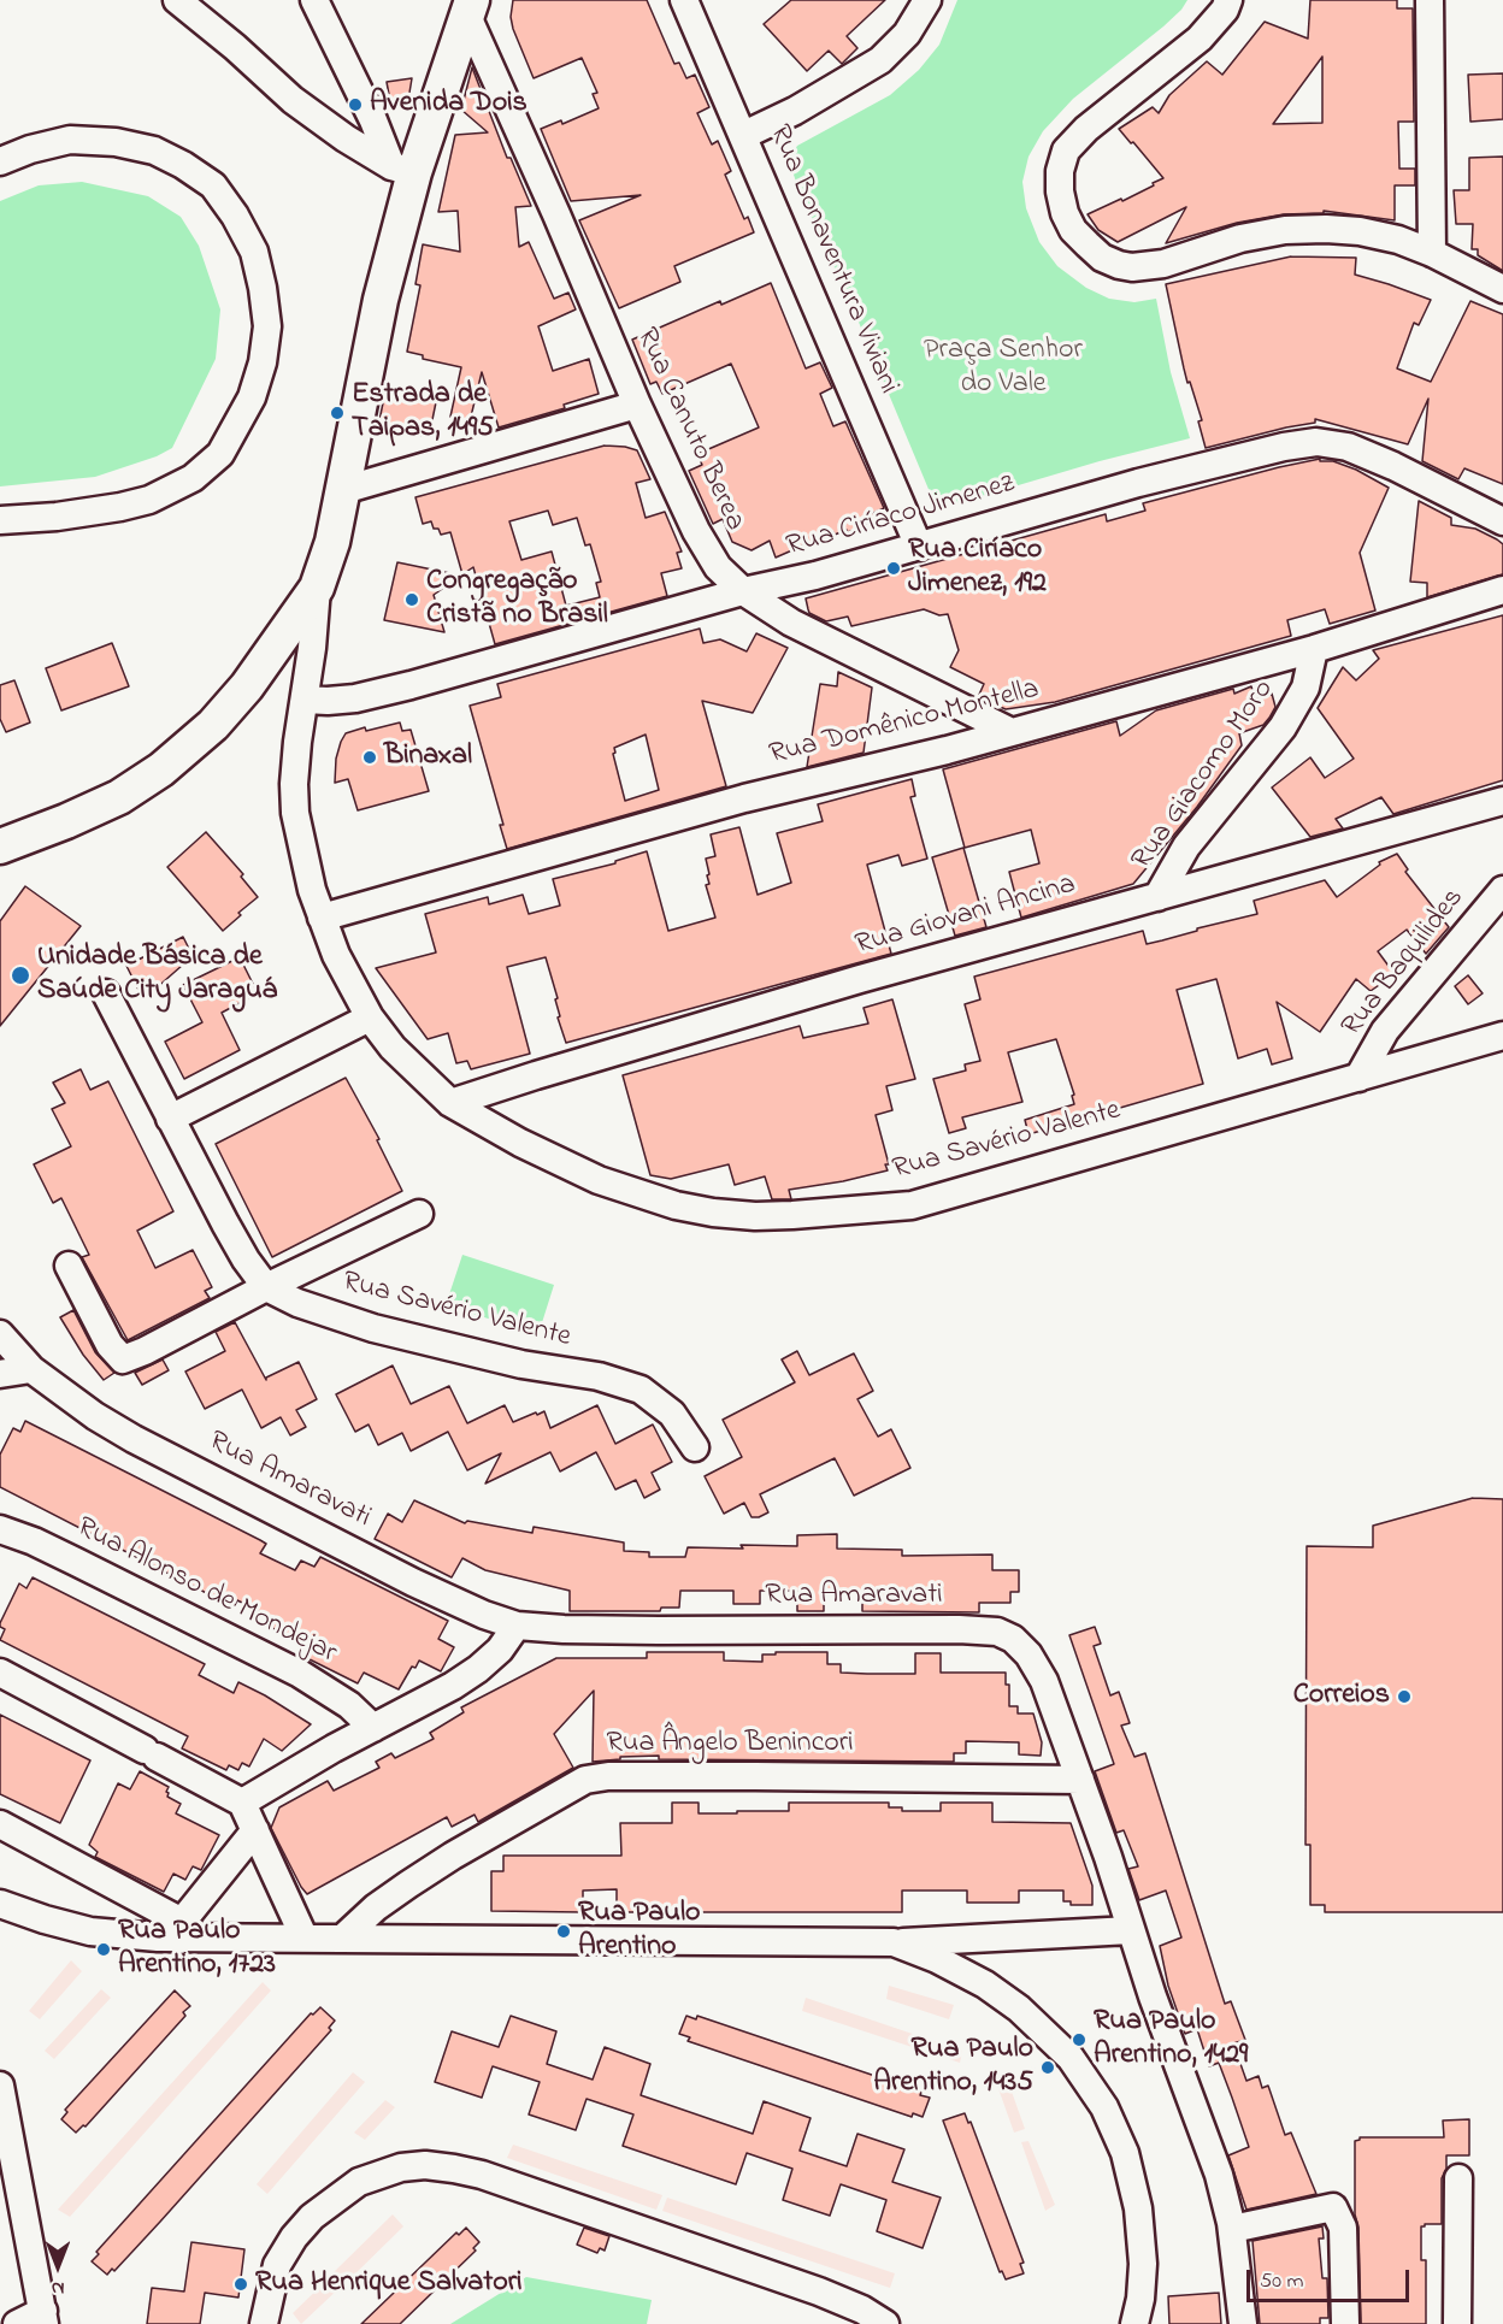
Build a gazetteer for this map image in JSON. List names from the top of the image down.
{
  "streets": {
    "street": [
      "Rua Bonaventura Viviani",
      "Rua Canuto Berea",
      "Rua Ciríaco Jimenez",
      "Rua Domênico Montella",
      "Rua Giacomo Moro",
      "Rua Giovani Ancina",
      "Rua Baquilides",
      "Rua Savério Valente",
      "Rua Amaravati",
      "Rua Alonso de Mondejar",
      "Rua Ângelo Benincori"
    ]
  },
  "crossings": [
    ["Rua Bonaventura Viviani", "Rua Ciríaco Jimenez"],
    ["Rua Canuto Berea", "Rua Ciríaco Jimenez"],
    ["Rua Canuto Berea", "Rua Domênico Montella"],
    ["Rua Ciríaco Jimenez", "Rua Savério Valente"],
    ["Rua Domênico Montella", "Rua Giacomo Moro"],
    ["Rua Domênico Montella", "Rua Savério Valente"],
    ["Rua Giacomo Moro", "Rua Giovani Ancina"],
    ["Rua Giovani Ancina", "Rua Savério Valente"],
    ["Rua Baquilides", "Rua Savério Valente"],
    ["Rua Amaravati", "Rua Ângelo Benincori"]
  ],
  "parks": ["Praça Senhor do Vale"],
  "places": [
    "Avenida Dois",
    "Estrada de Taipas, 1495",
    "Rua Ciríaco Jimenez, 192",
    "Congregação Cristã no Brasil",
    "Binaxal",
    "Unidade Básica de Saúde City Jaraguá",
    "Correios",
    "Rua Paulo Arentino",
    "Rua Paulo Arentino, 1723",
    "Rua Paulo Arentino, 1429",
    "Rua Paulo Arentino, 1435",
    "Rua Henrique Salvatori"
  ],
  "scale_bar": "50 m",
  "north": "bottom"
}
